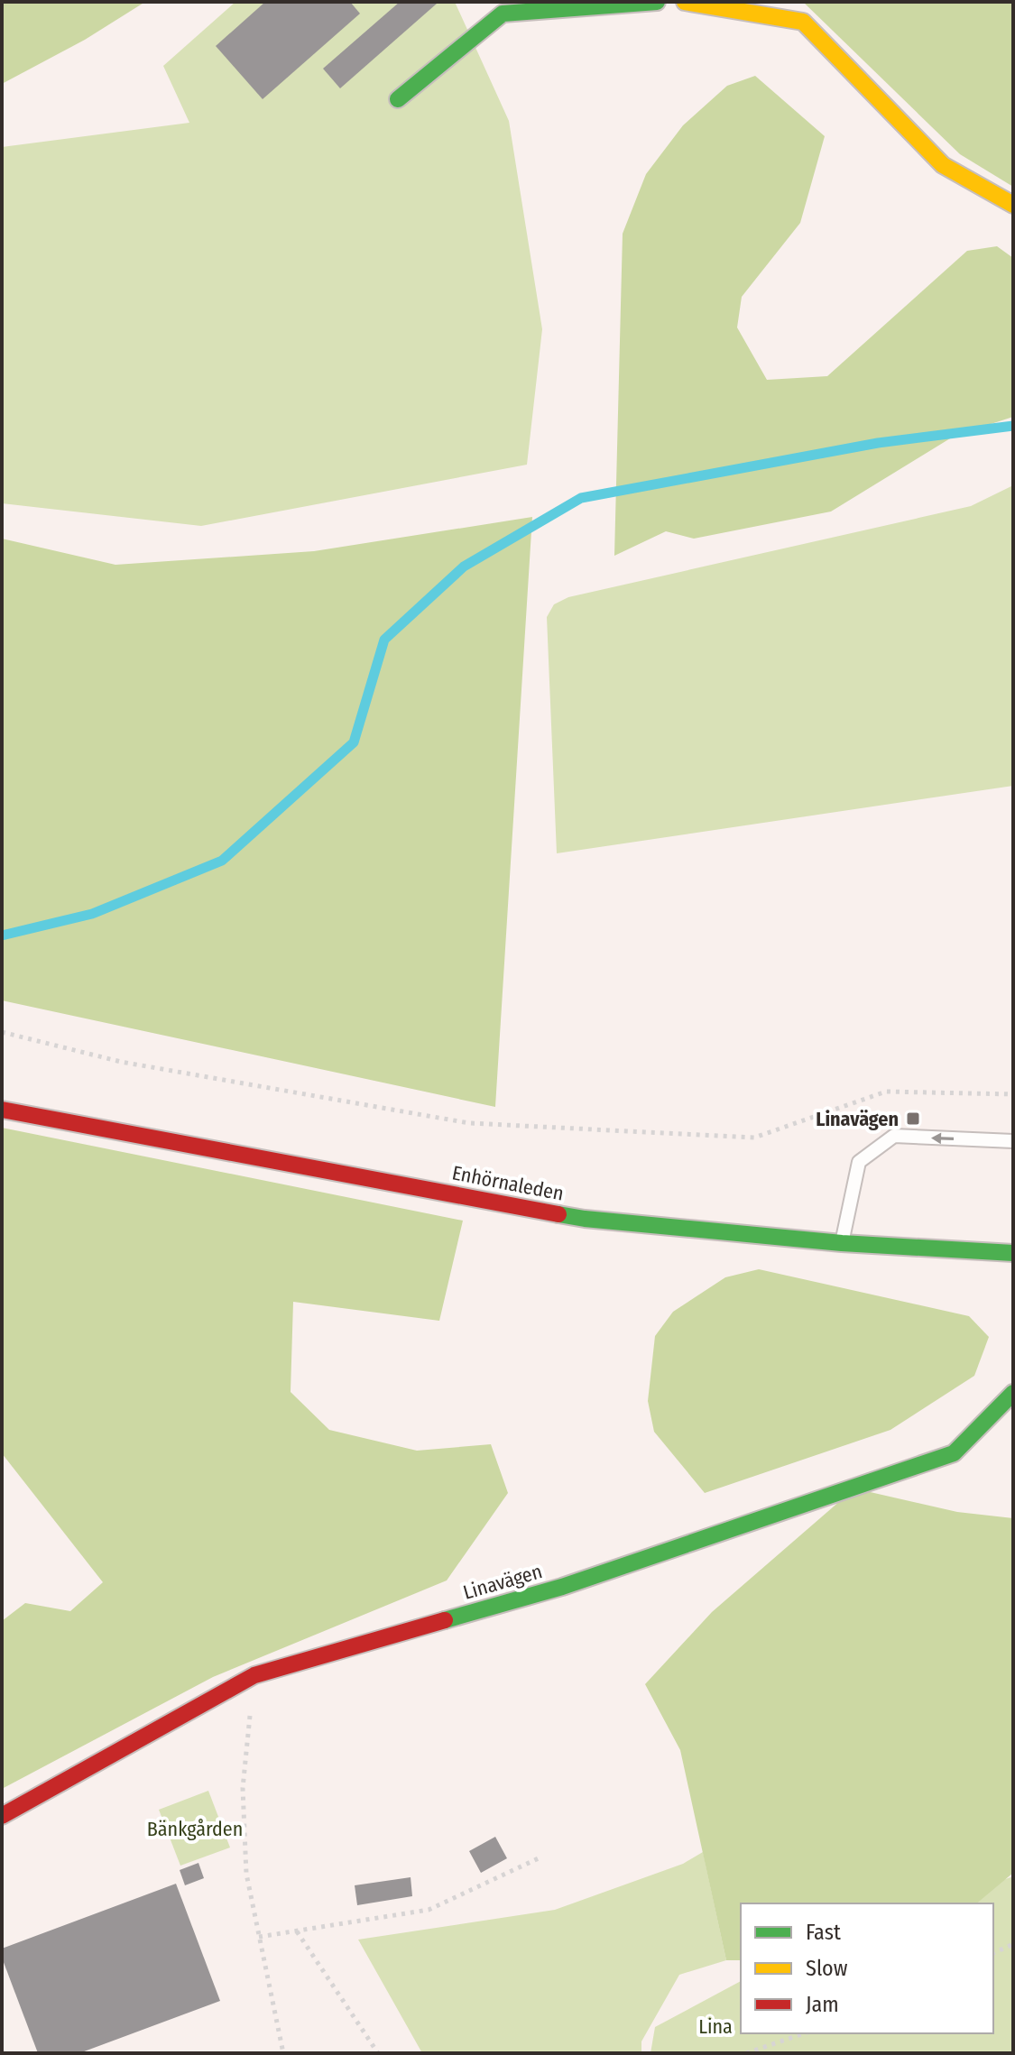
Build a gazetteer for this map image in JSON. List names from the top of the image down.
{
  "streets": {
    "street": ["Enhörnaleden", "Linavägen"]
  },
  "parks": ["Bänkgården", "Lina"],
  "places": {
    "transit": ["Linavägen"]
  },
  "legend": ["Fast", "Slow", "Jam"]
}
